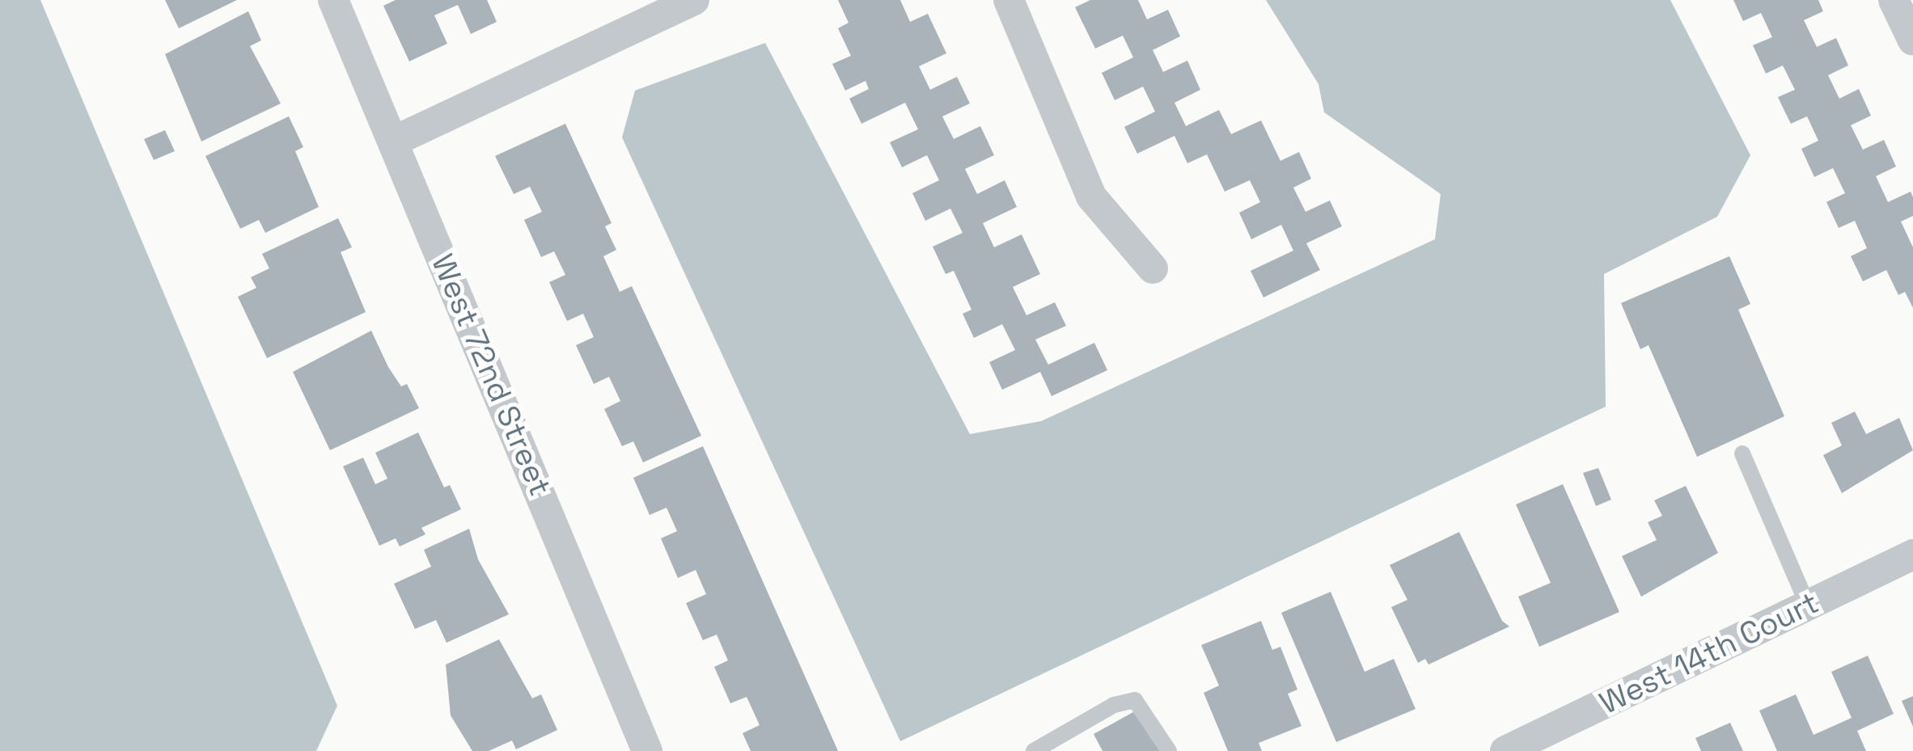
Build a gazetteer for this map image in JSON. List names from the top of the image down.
{
  "streets": {
    "street": ["West 72nd Street", "West 14th Court"]
  }
}
